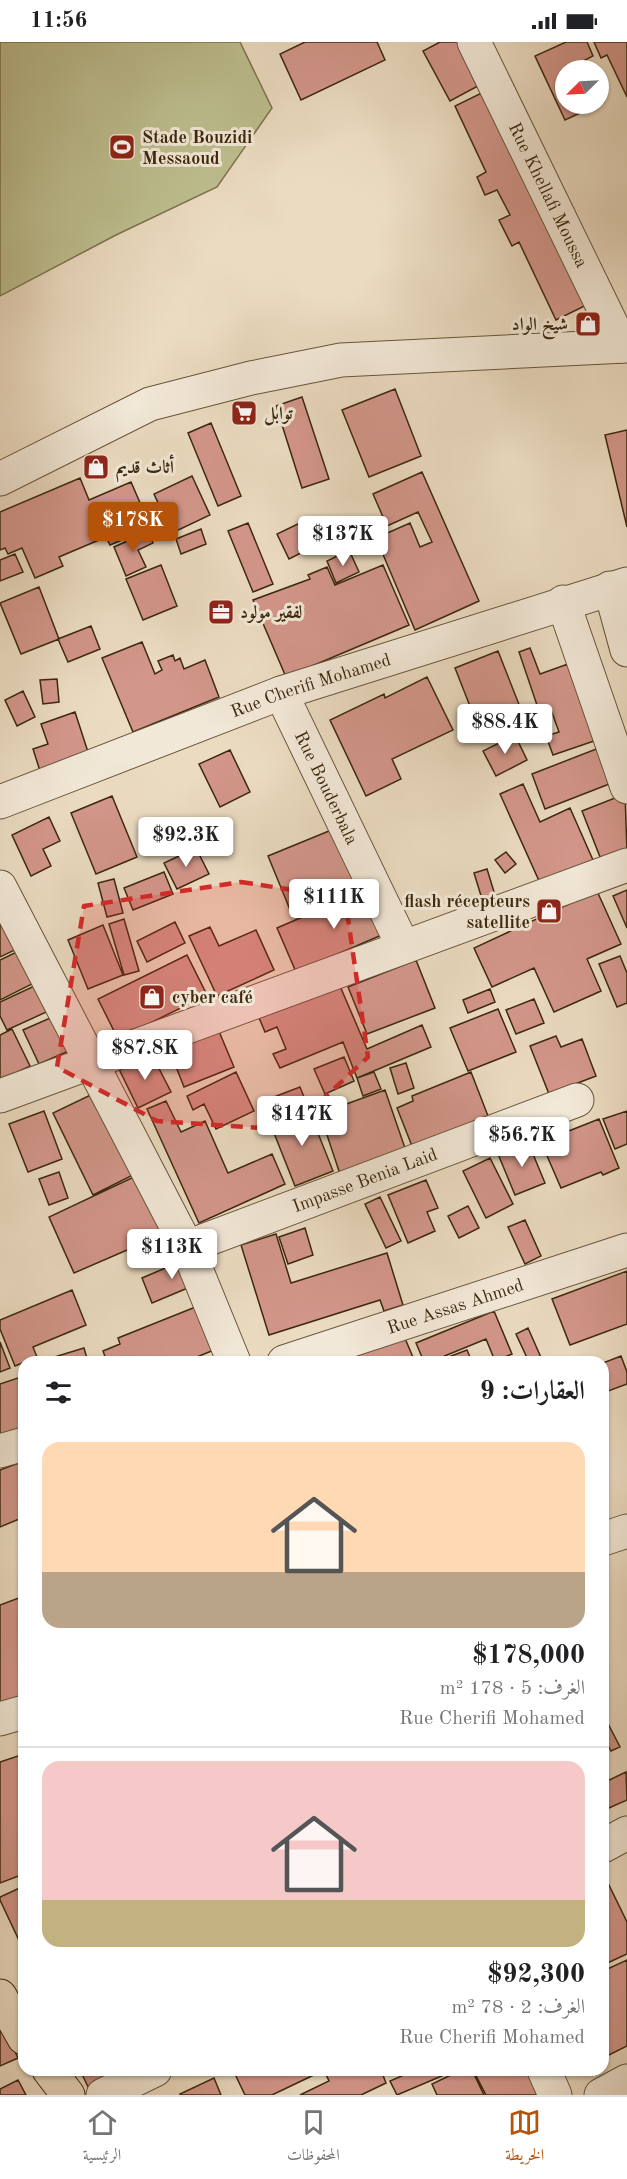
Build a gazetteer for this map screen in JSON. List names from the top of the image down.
{
  "streets": {
    "street": [
      "Rue Khellafi Moussa",
      "Rue Cherifi Mohamed",
      "Rue Bouderbala",
      "Impasse Benia Laid",
      "Rue Assas Ahmed"
    ]
  },
  "crossings": [
    ["Rue Cherifi Mohamed", "Rue Bouderbala"]
  ],
  "places": {
    "sports": ["Stade Bouzidi Messaoud"],
    "shop": [
      "شيخ الواد",
      "أثاث قديم",
      "flash récepteurs satellite",
      "cyber café"
    ],
    "supermarket": ["توابل"],
    "office": ["لفقير مولود"]
  },
  "north": "bottom left",
  "page": {
    "status": "11:56",
    "price": [
      "$178K",
      "$137K",
      "$88.4K",
      "$92.3K",
      "$111K",
      "$87.8K",
      "$147K",
      "$56.7K",
      "$113K"
    ],
    "heading": "العقارات: 9",
    "list": [
      {
        "name": "$178,000",
        "note": "الغرف: 5 · 178 m² · Rue Cherifi Mohamed"
      },
      {
        "name": "$92,300",
        "note": "الغرف: 2 · 78 m² · Rue Cherifi Mohamed"
      }
    ],
    "tabs": ["الخريطة", "المحفوظات", "الرئيسية"]
  }
}
